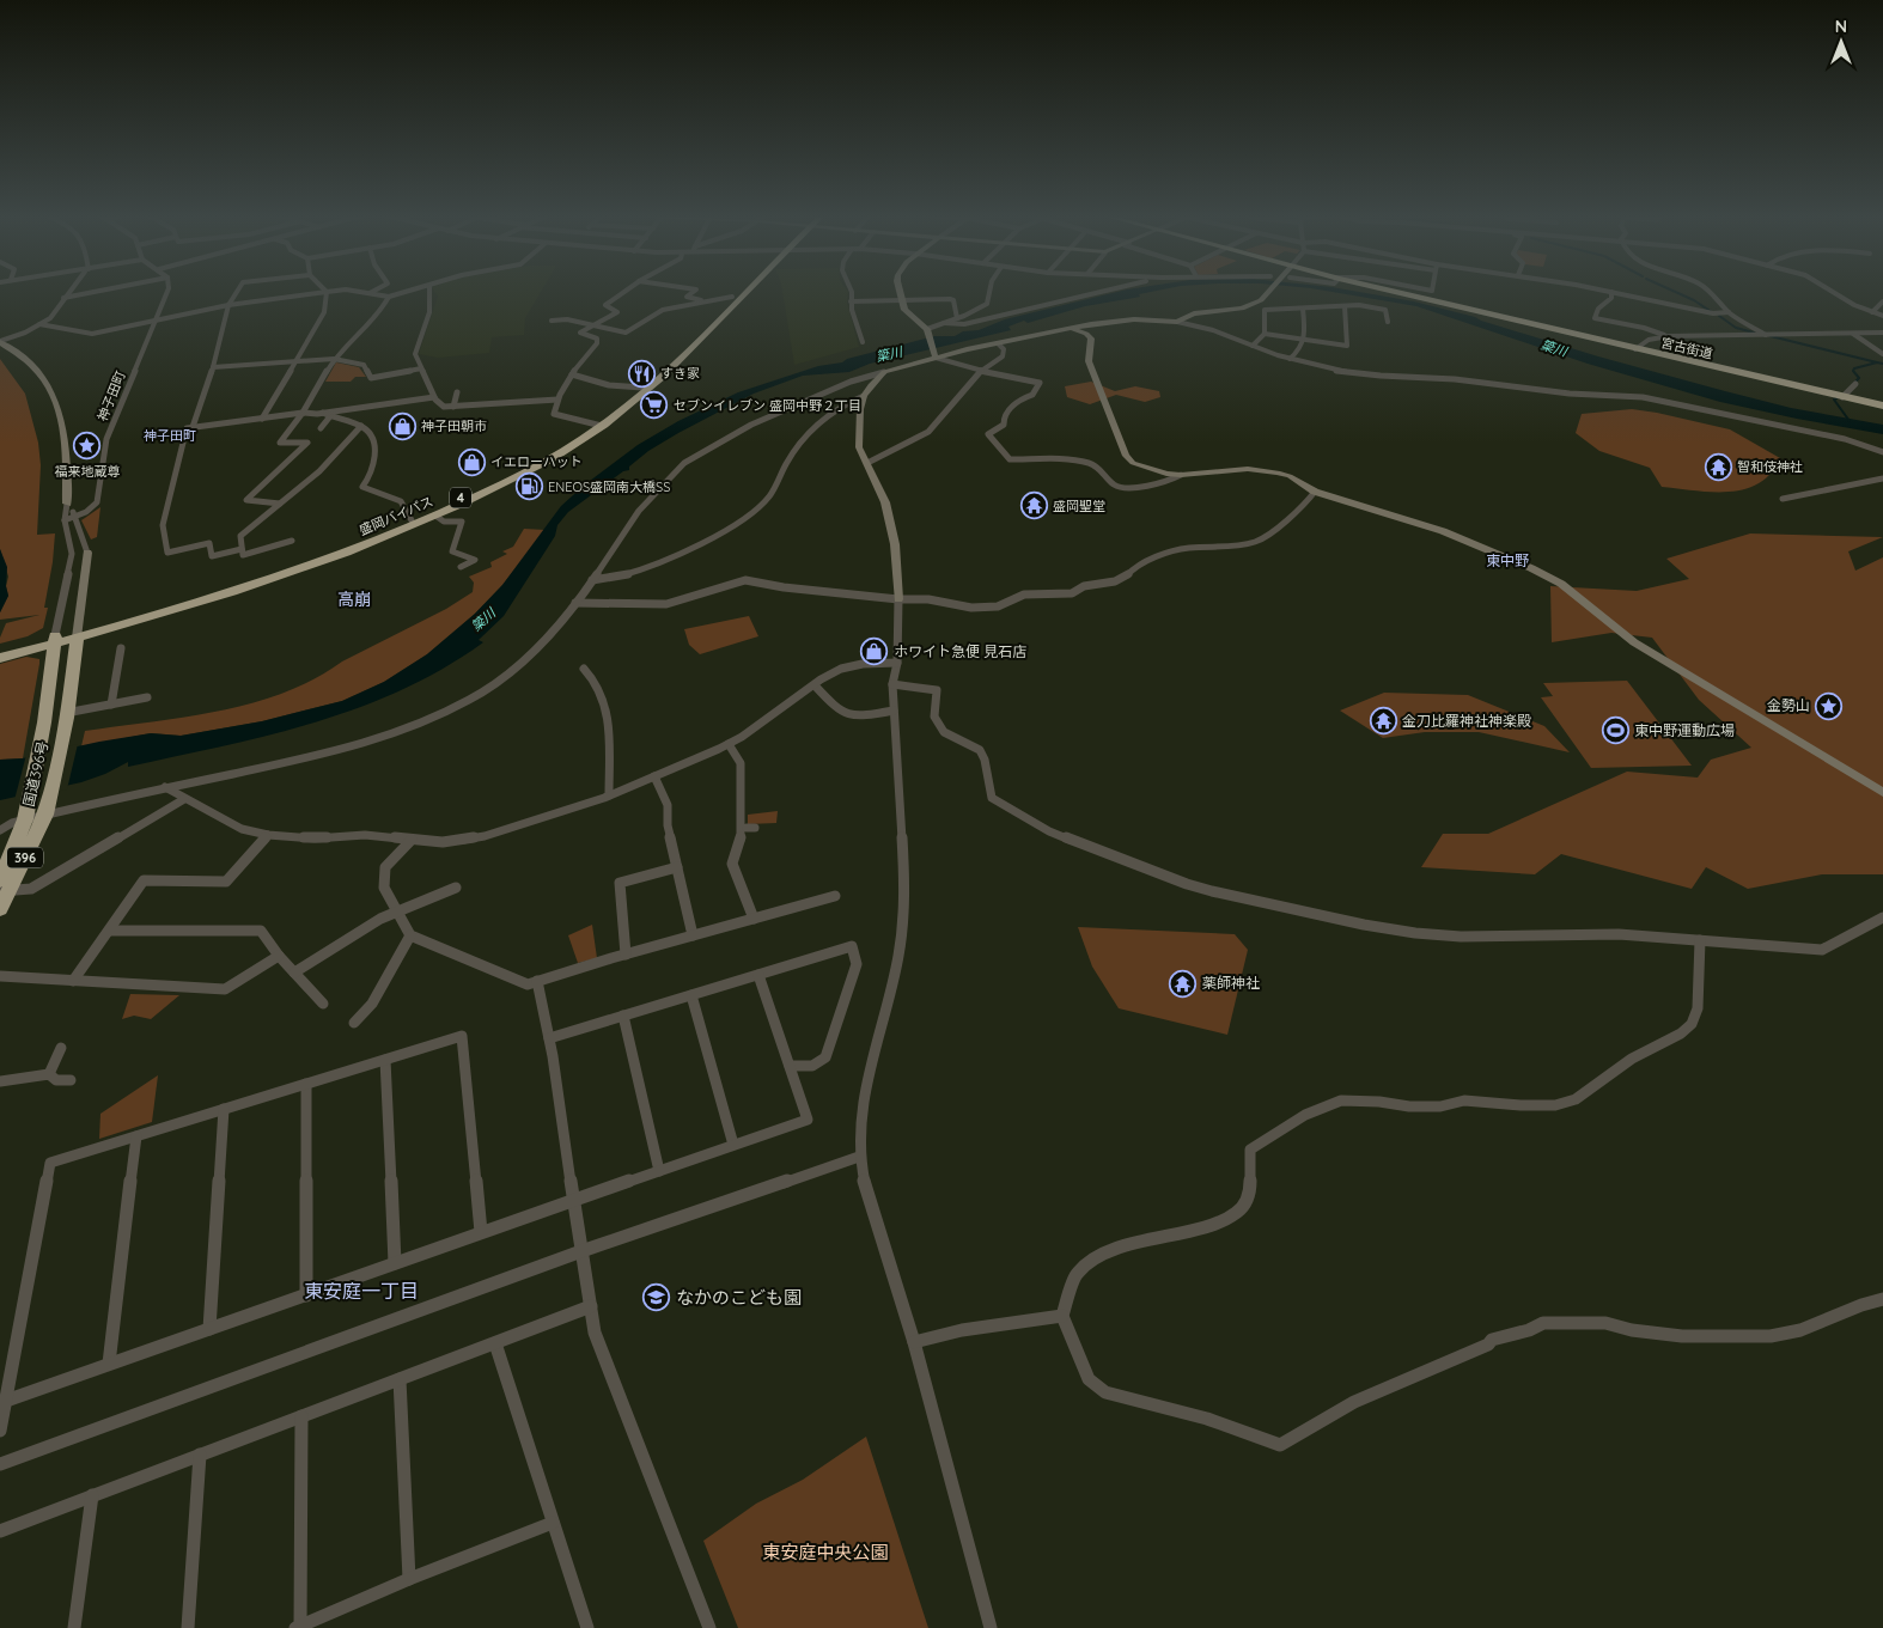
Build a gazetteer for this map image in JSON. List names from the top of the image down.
{
  "streets": {
    "highway": [
      "宮古街道",
      "4",
      "盛岡バイパス",
      "国道396号",
      "396"
    ],
    "street": ["神子田町"]
  },
  "crossings": [
    ["盛岡バイパス", "国道396号"]
  ],
  "districts": [
    "神子田町",
    "東中野",
    "高崩",
    "東安庭一丁目"
  ],
  "water": ["簗川"],
  "parks": ["東安庭中央公園"],
  "places": {
    "restaurant": ["すき家"],
    "supermarket": ["セブンイレブン 盛岡中野２丁目"],
    "shop": ["神子田朝市", "イエローハット", "ホワイト急便 見石店"],
    "place": ["福来地蔵尊", "金勢山"],
    "temple": [
      "智和伎神社",
      "盛岡聖堂",
      "金刀比羅神社神楽殿",
      "薬師神社"
    ],
    "fuel station": ["ENEOS盛岡南大橋SS"],
    "sports": ["東中野運動広場"],
    "school or university": ["なかのこども園"]
  },
  "north": "top"
}
